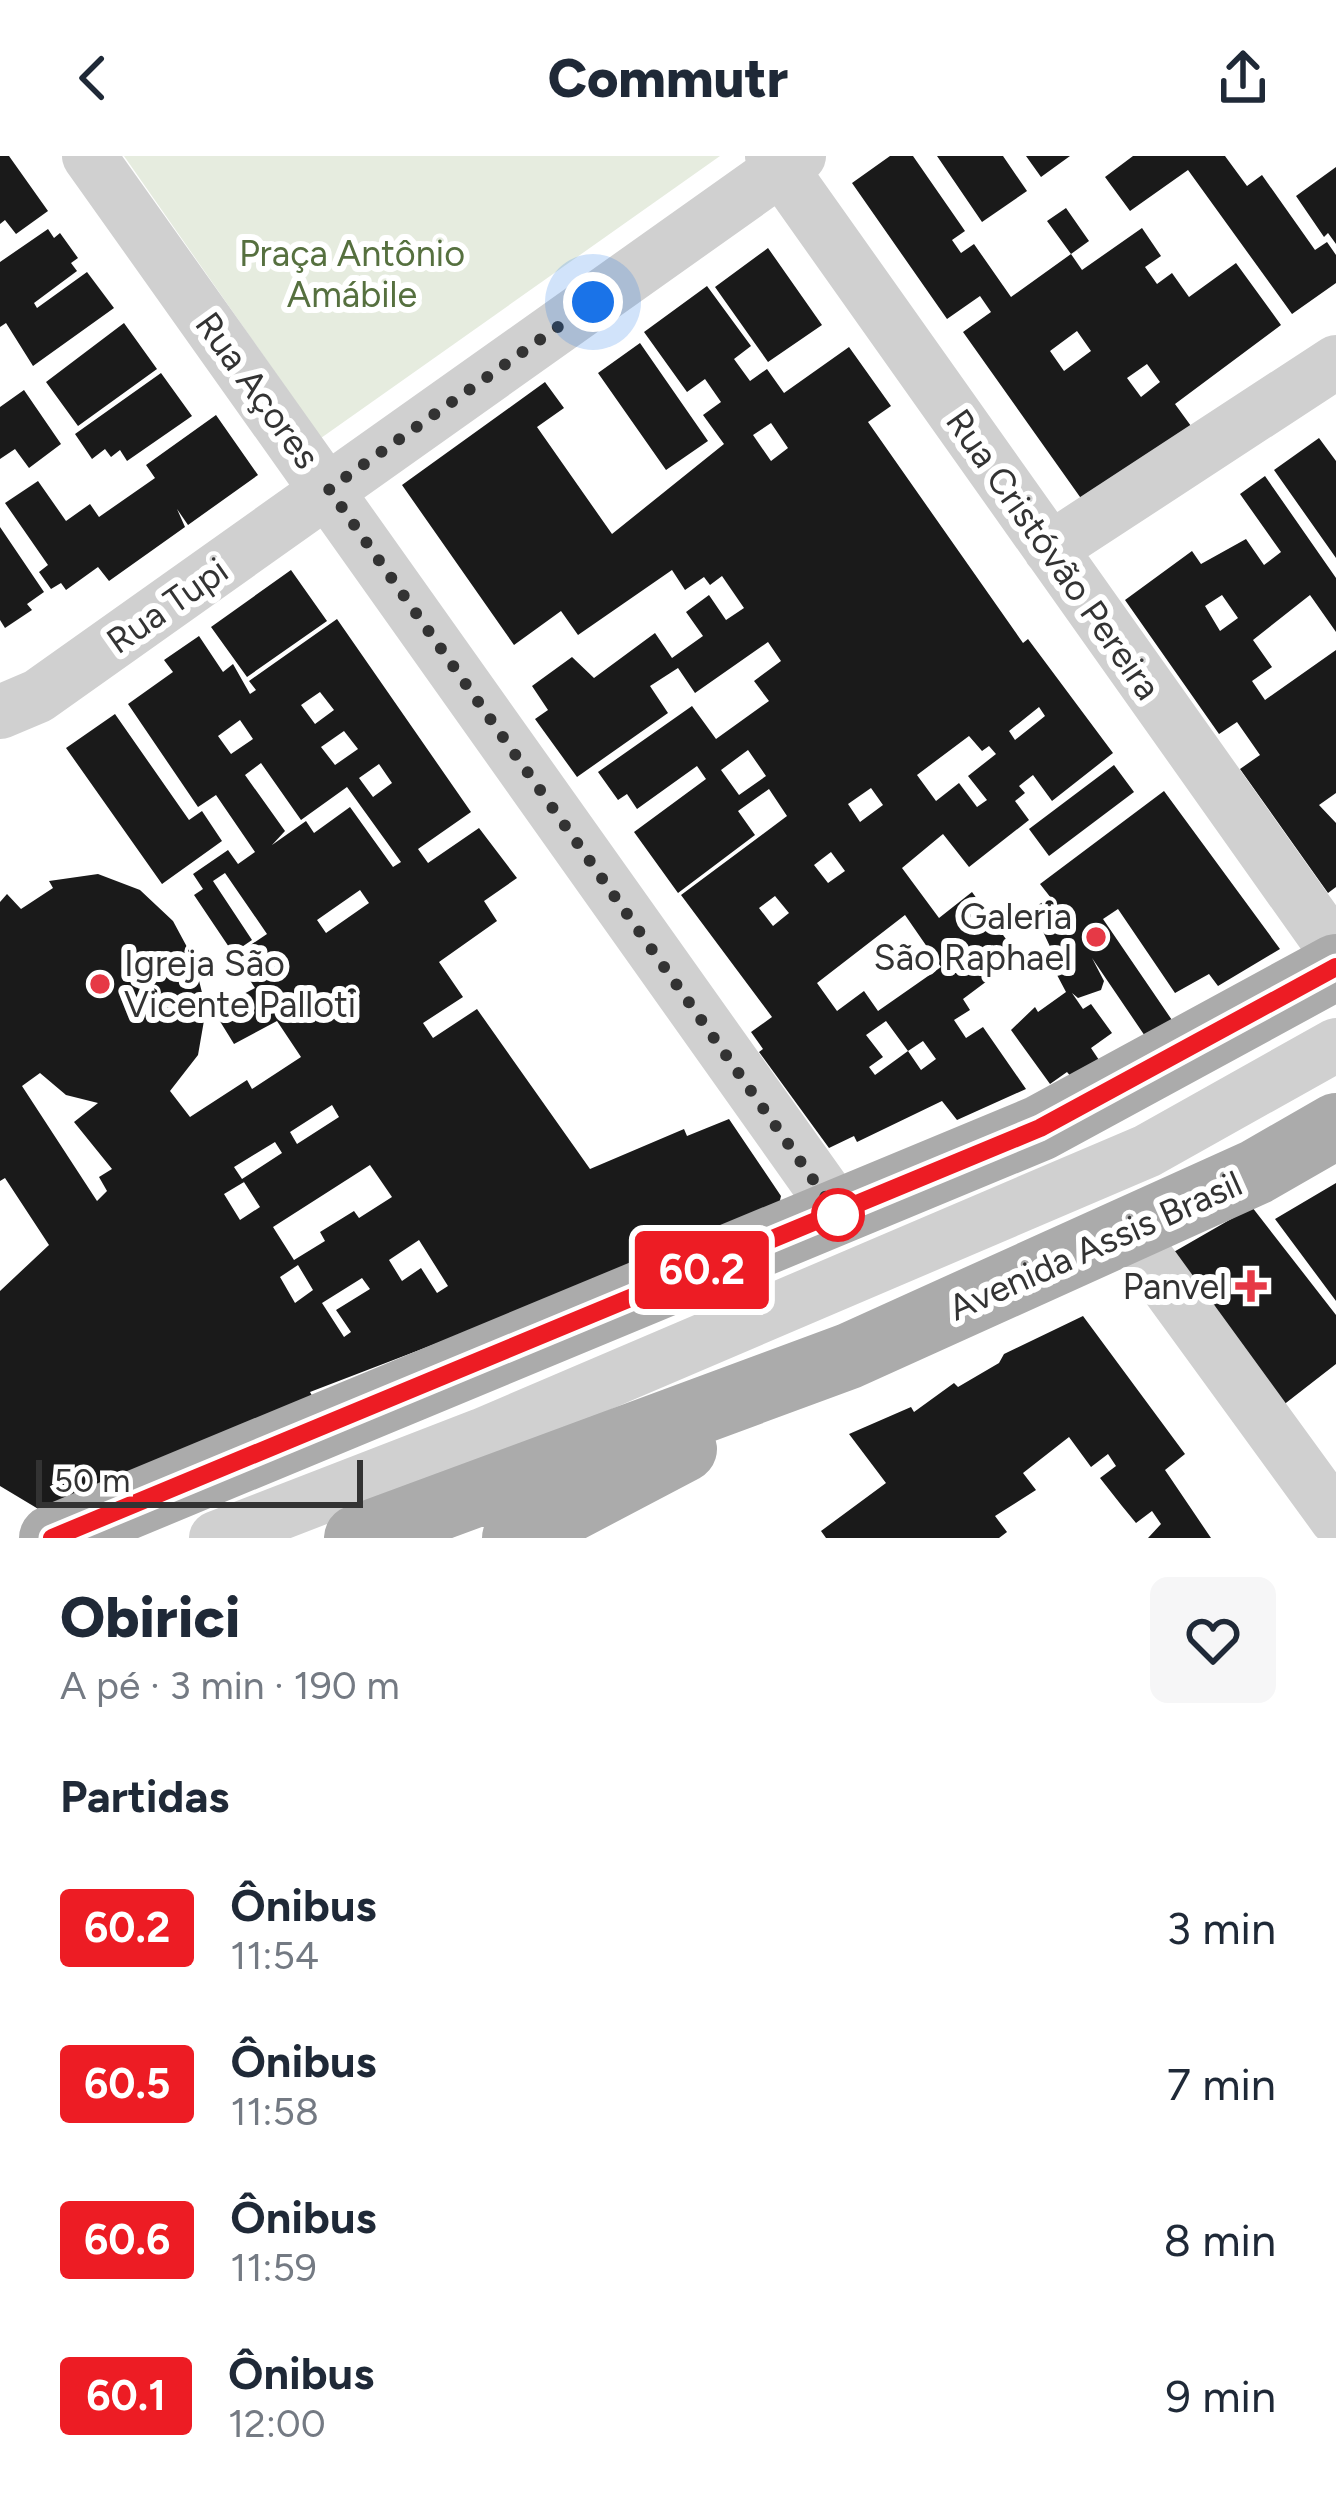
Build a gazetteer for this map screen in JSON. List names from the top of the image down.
{
  "streets": {
    "main road": ["Avenida Assis Brasil"],
    "street": ["Rua Açores", "Rua Cristóvão Pereira", "Rua Tupi"]
  },
  "crossings": [
    ["Rua Açores", "Rua Tupi"],
    ["Rua Cristóvão Pereira", "Rua Tupi"]
  ],
  "parks": ["Praça Antônio Amábile"],
  "places": {
    "other": ["Galeria São Raphael", "Igreja São Vicente Palloti"],
    "health": ["Panvel"]
  },
  "lines": ["bus line 60.2"],
  "scale_bar": "50 m",
  "page": {
    "header": "Commutr",
    "on_map": "60.2",
    "scale": "50 m",
    "heading": [
      ["Obirici", "A pé · 3 min · 190 m"],
      "Partidas"
    ],
    "list": [
      {
        "mark": "60.2",
        "name": "Ônibus",
        "note": "11:54",
        "value": "3 min"
      },
      {
        "mark": "60.5",
        "name": "Ônibus",
        "note": "11:58",
        "value": "7 min"
      },
      {
        "mark": "60.6",
        "name": "Ônibus",
        "note": "11:59",
        "value": "8 min"
      },
      {
        "mark": "60.1",
        "name": "Ônibus",
        "note": "12:00",
        "value": "9 min"
      }
    ]
  }
}
